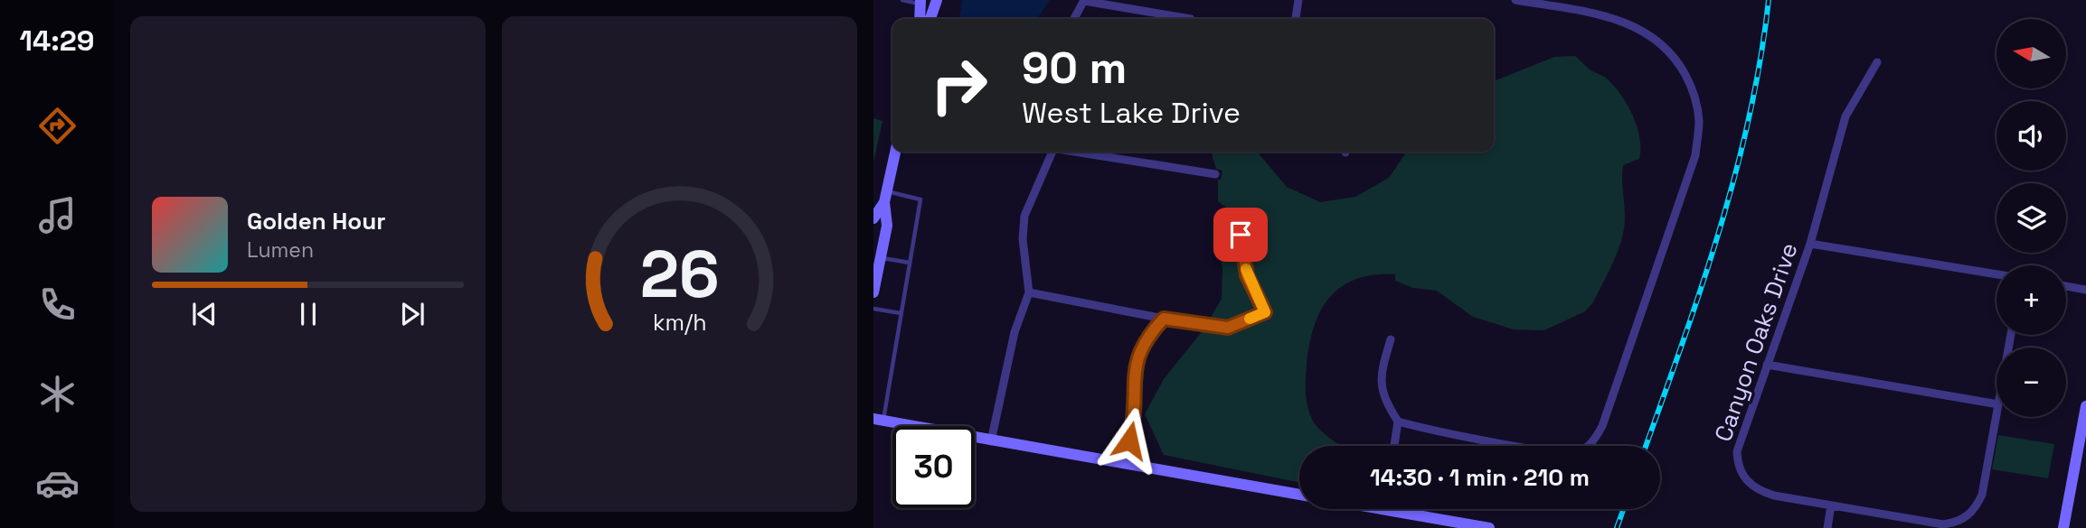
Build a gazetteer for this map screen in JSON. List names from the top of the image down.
{
  "streets": {
    "street": ["Canyon Oaks Drive"]
  },
  "north": "left",
  "page": {
    "tabs": "14:29",
    "map_buttons": ["+", "−"],
    "turn": ["90 m", "West Lake Drive"],
    "song": ["Golden Hour", "Lumen"],
    "limit": "30",
    "trip": "14:30 · 1 min · 210 m",
    "gauge": ["26", "km/h"]
  }
}
